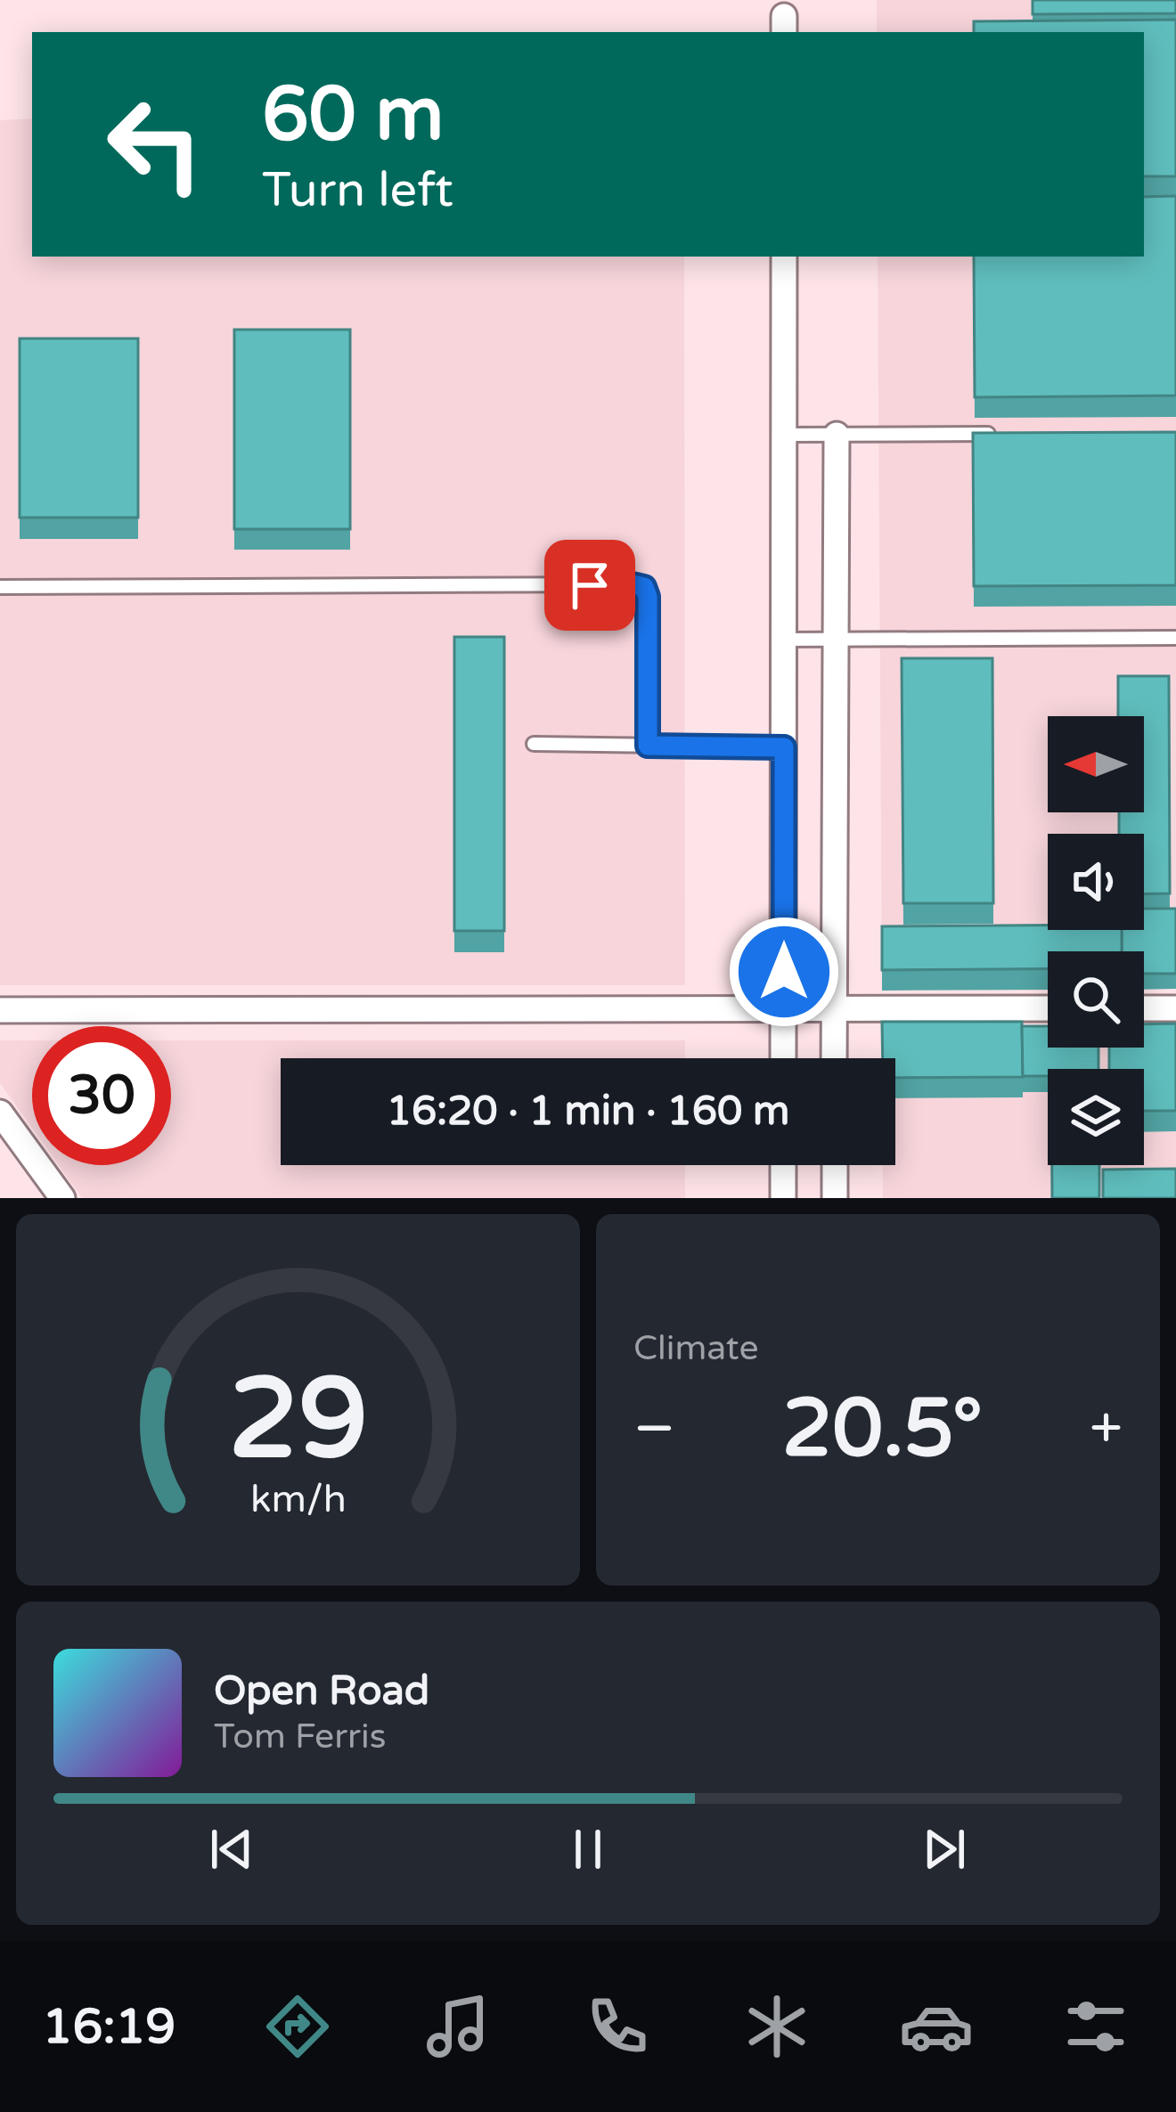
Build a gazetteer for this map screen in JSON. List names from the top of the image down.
{
  "north": "left",
  "page": {
    "turn": ["60 m", "Turn left"],
    "limit": "30",
    "trip": "16:20 · 1 min · 160 m",
    "tile": "Climate",
    "heat": ["−", "20.5°", "+"],
    "song": ["Open Road", "Tom Ferris"],
    "tabs": "16:19",
    "gauge": ["29", "km/h"]
  }
}
